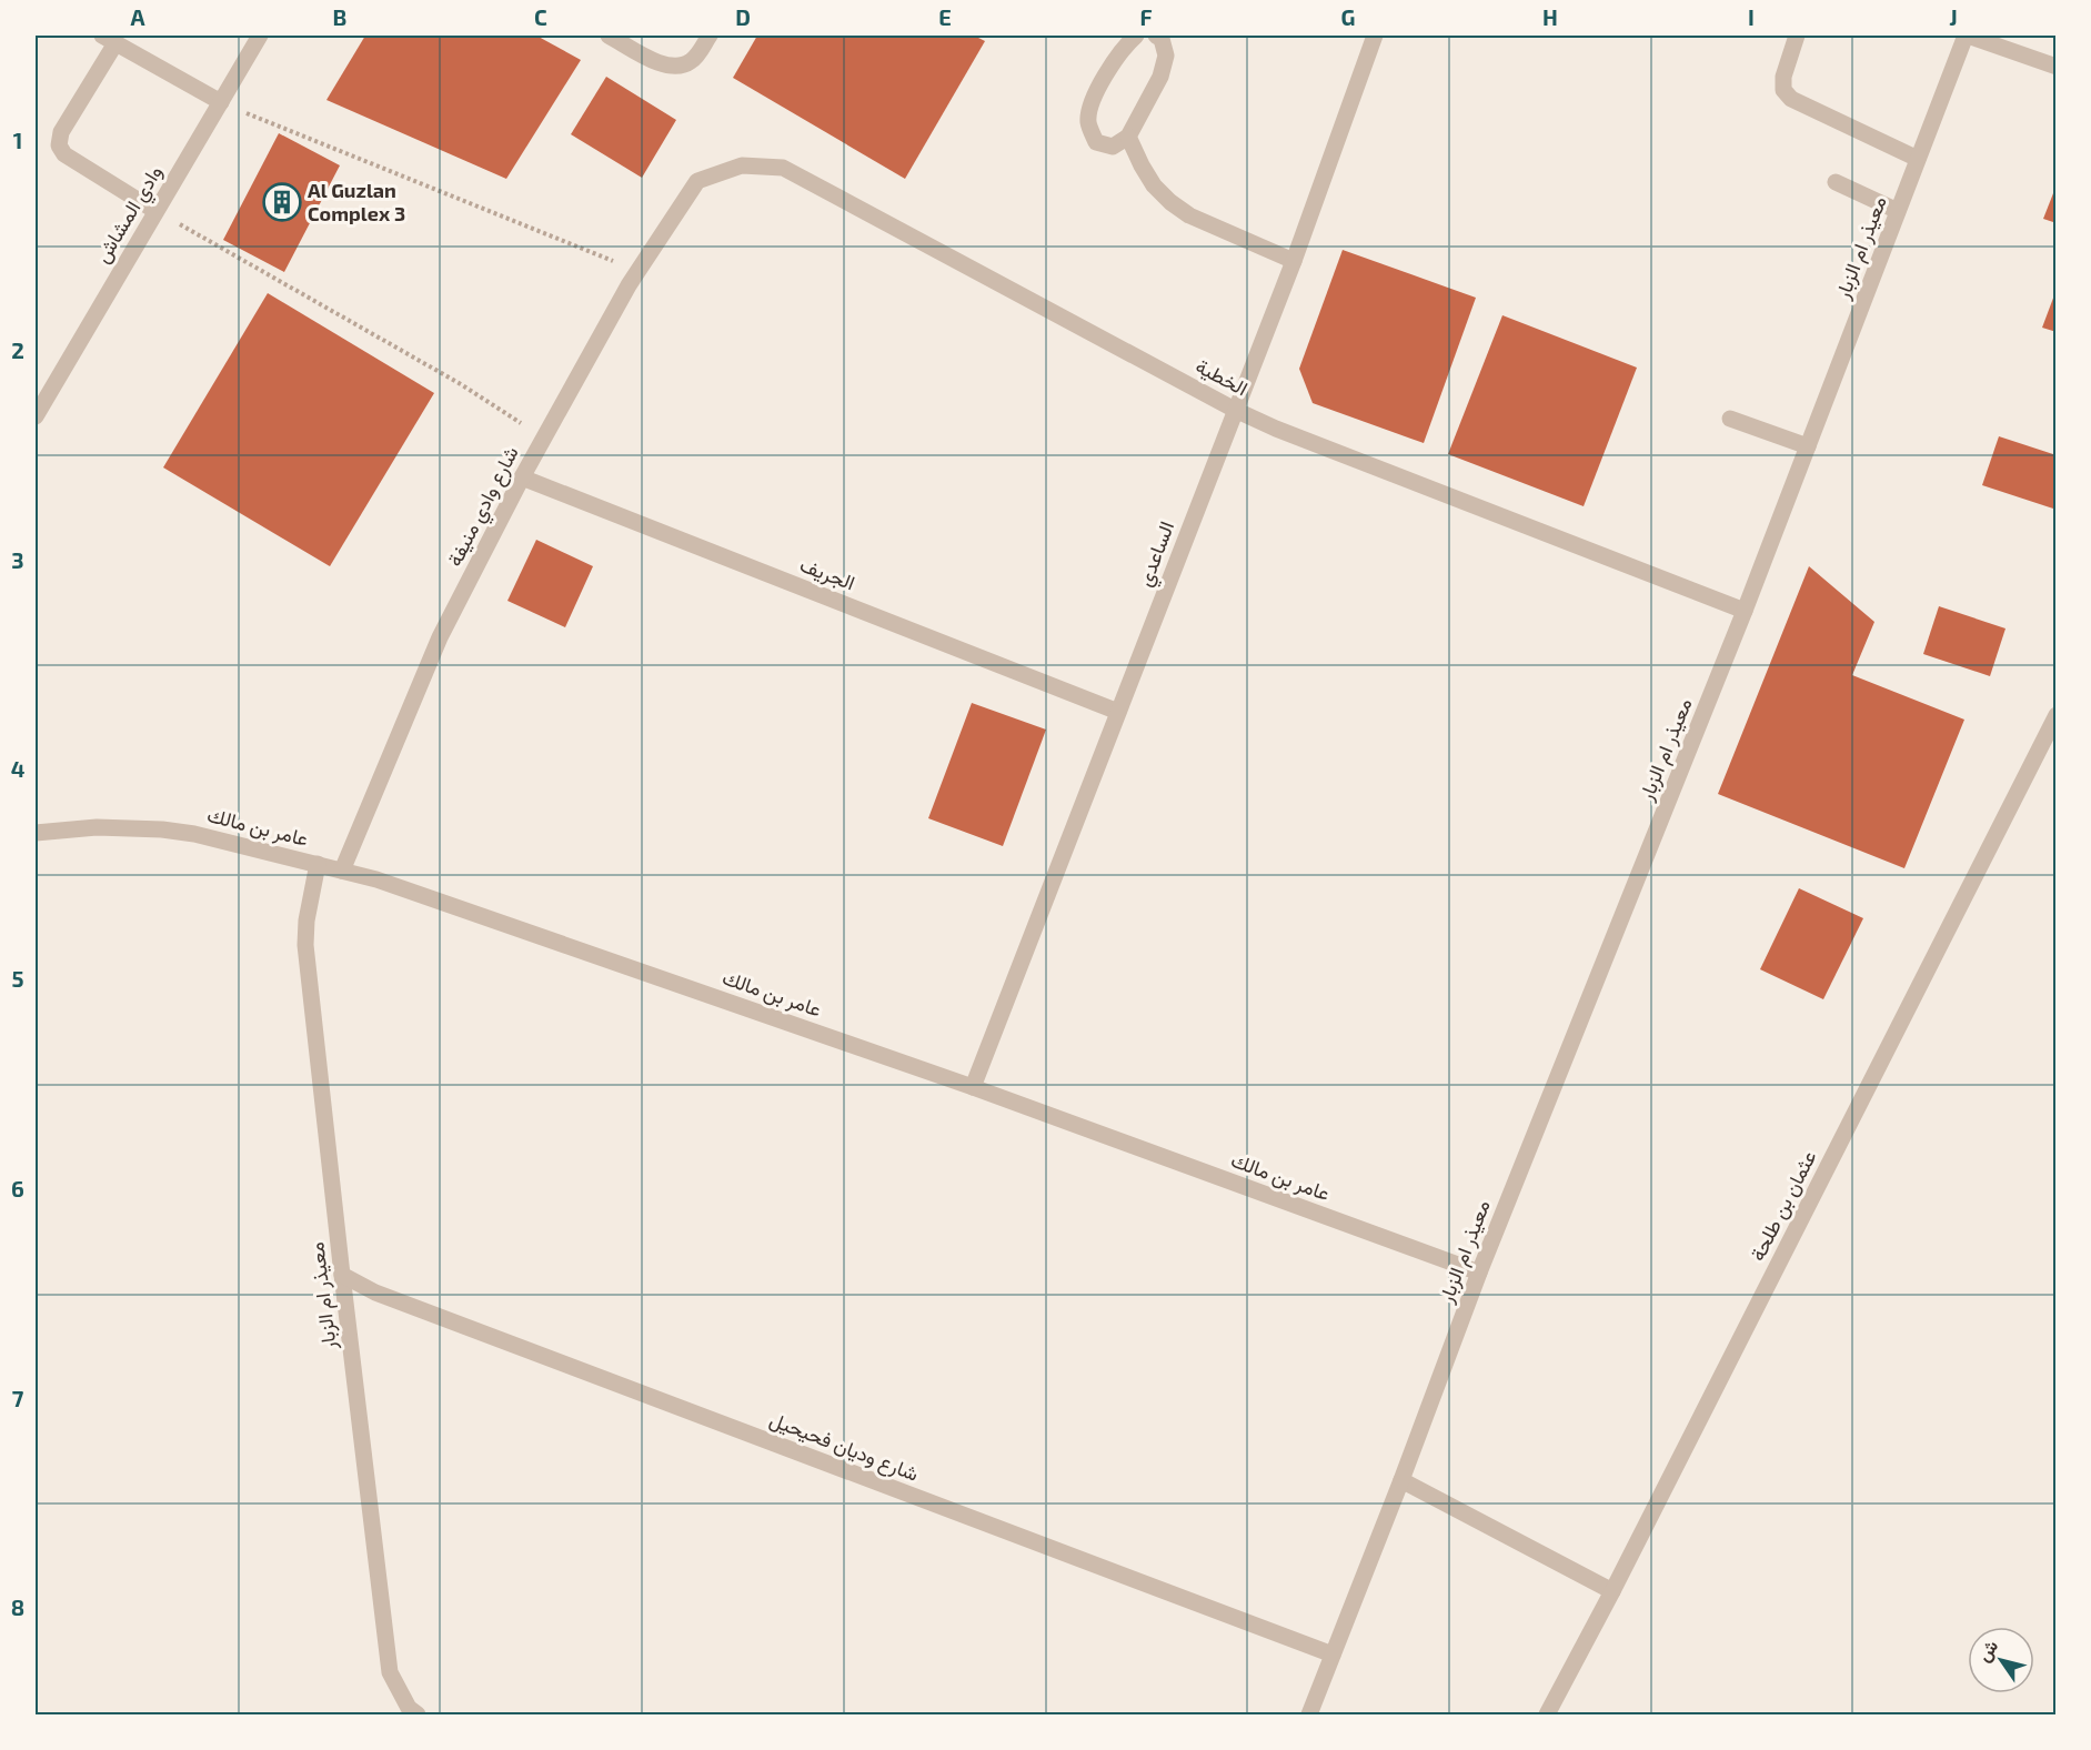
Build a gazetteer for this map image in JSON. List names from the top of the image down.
{
  "streets": {
    "street": [
      "وادي المشاش",
      "معيذر ام الزبار",
      "الخطية",
      "شارع وادي منيفة",
      "الساعدي",
      "الجريف",
      "عامر بن مالك",
      "عثمان بن طلحة",
      "شارع وديان فحيحيل"
    ]
  },
  "crossings": [
    ["معيذر ام الزبار", "الخطية"],
    ["معيذر ام الزبار", "عامر بن مالك"],
    ["معيذر ام الزبار", "شارع وديان فحيحيل"],
    ["الخطية", "شارع وادي منيفة"],
    ["الخطية", "الساعدي"],
    ["شارع وادي منيفة", "الجريف"],
    ["شارع وادي منيفة", "عامر بن مالك"],
    ["الساعدي", "الجريف"],
    ["الساعدي", "عامر بن مالك"]
  ],
  "places": {
    "building": ["Al Guzlan Complex 3"]
  },
  "north": "top left",
  "grid": {
    "columns": [
      "A",
      "B",
      "C",
      "D",
      "E",
      "F",
      "G",
      "H",
      "I",
      "J"
    ],
    "rows": [
      "1",
      "2",
      "3",
      "4",
      "5",
      "6",
      "7",
      "8"
    ]
  }
}
